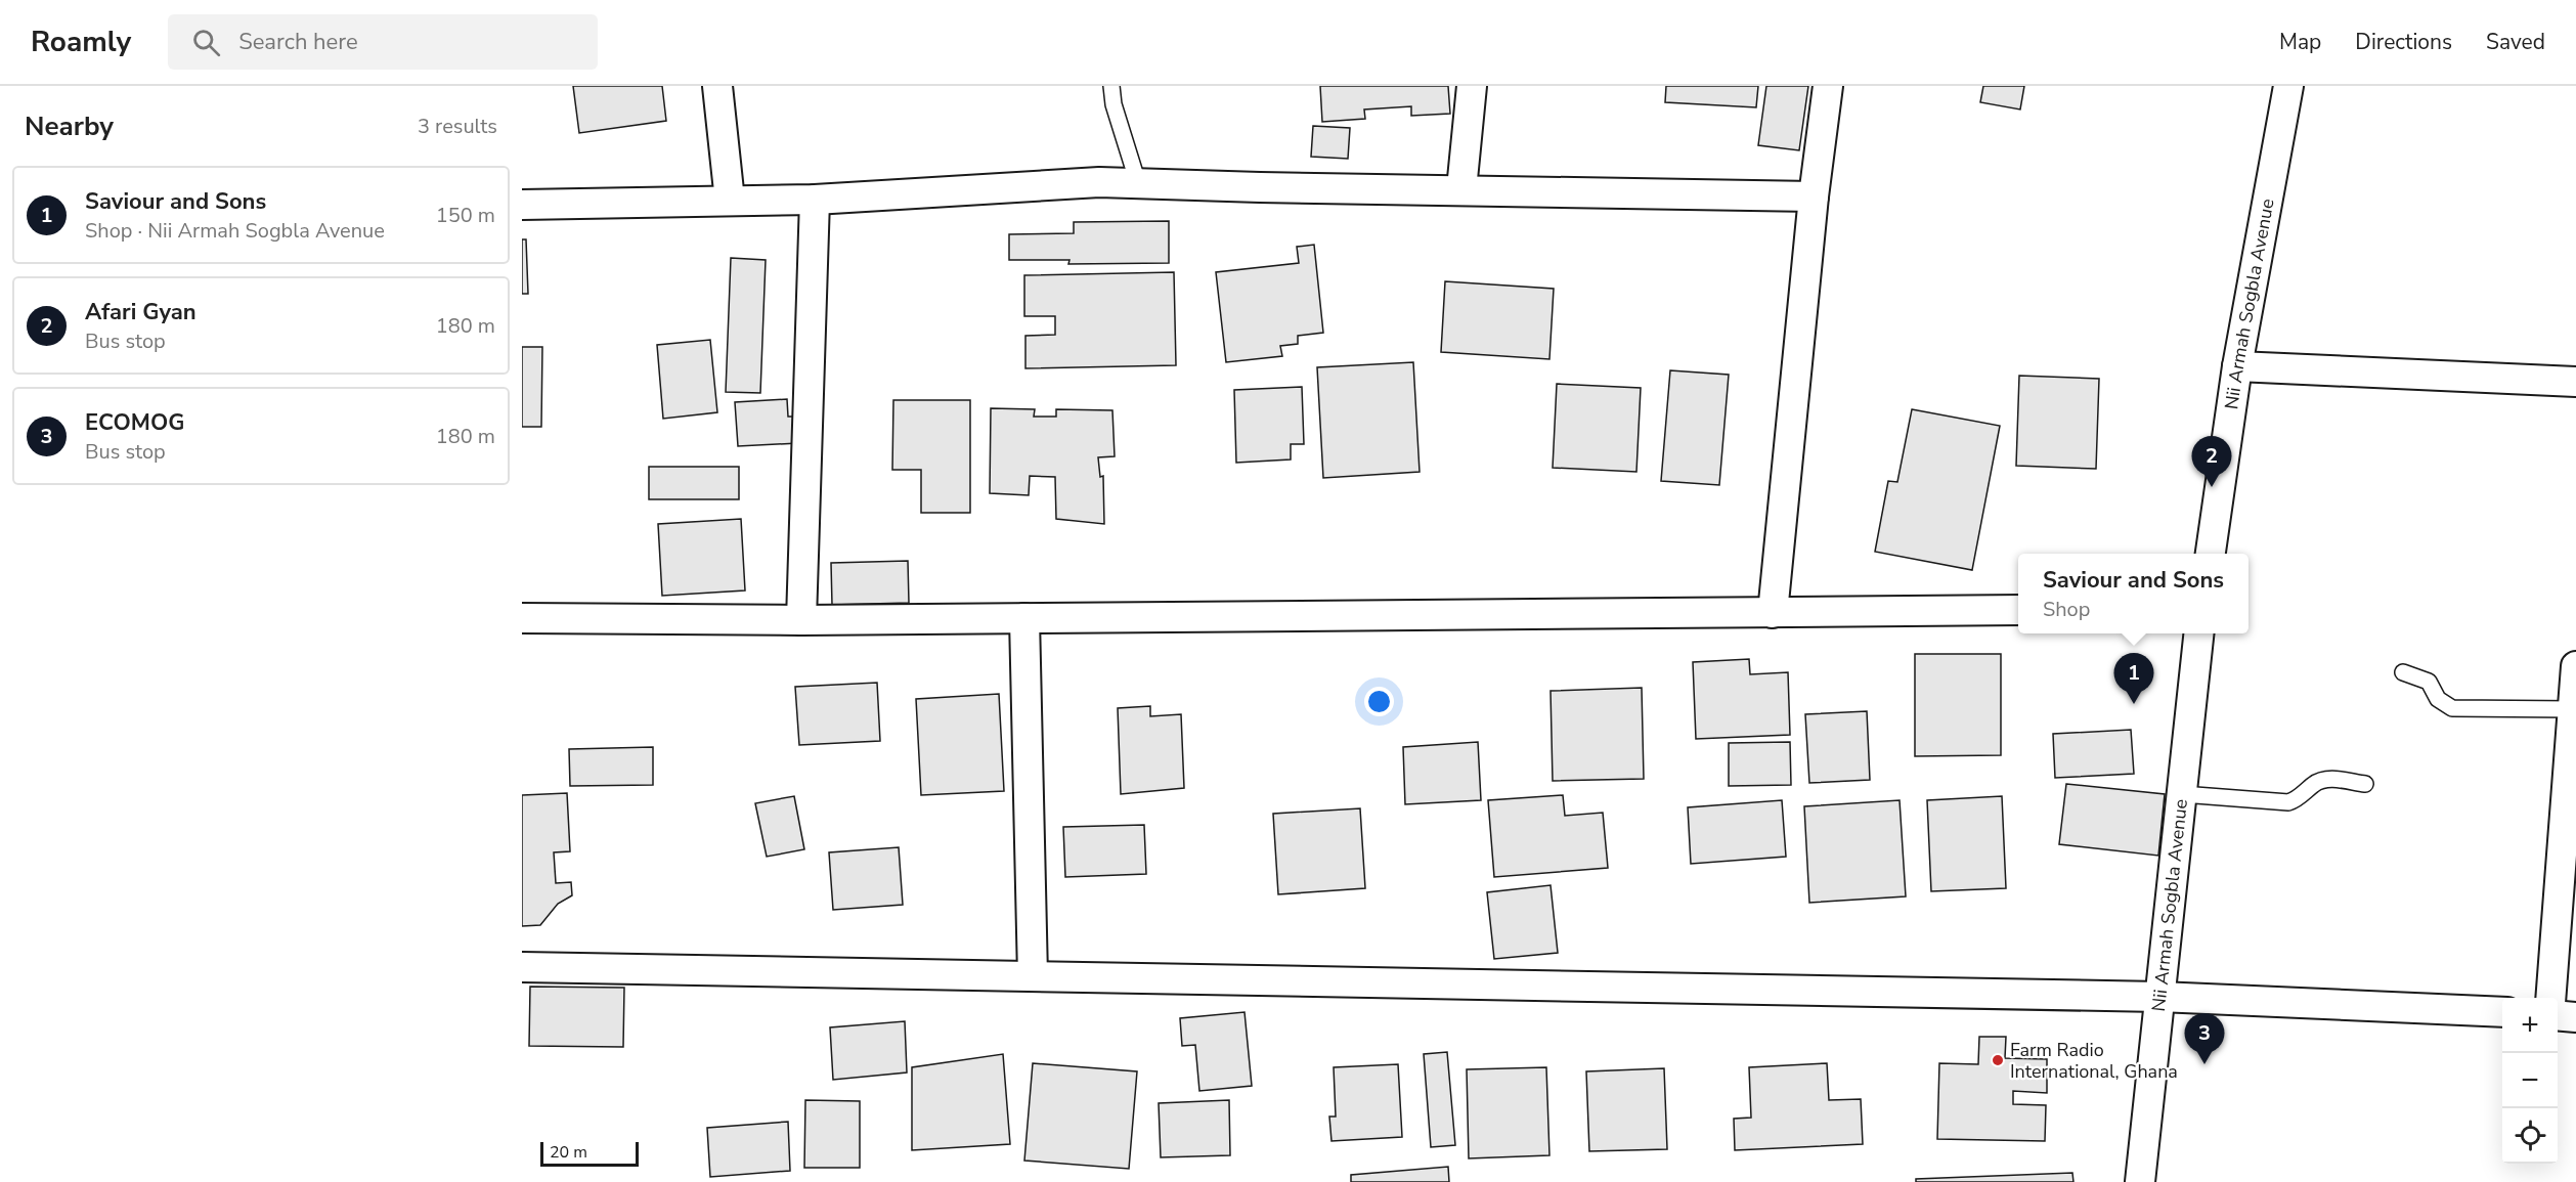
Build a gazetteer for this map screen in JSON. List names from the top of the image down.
{
  "streets": {
    "street": ["Nii Armah Sogbla Avenue"]
  },
  "places": ["Farm Radio International, Ghana"],
  "scale_bar": "20 m",
  "page": {
    "header": "Roamly",
    "search": "Search here",
    "nav": ["Map", "Directions", "Saved"],
    "heading": ["Nearby", "3 results"],
    "list": [
      {
        "mark": "1",
        "name": "Saviour and Sons",
        "note": "Shop · Nii Armah Sogbla Avenue",
        "value": "150 m"
      },
      {
        "mark": "2",
        "name": "Afari Gyan",
        "note": "Bus stop",
        "value": "180 m"
      },
      {
        "mark": "3",
        "name": "ECOMOG",
        "note": "Bus stop",
        "value": "180 m"
      }
    ],
    "pins": ["2", "1", "3"],
    "popup": ["Saviour and Sons", "Shop"],
    "map_buttons": ["+", "−"],
    "scale": "20 m"
  }
}
